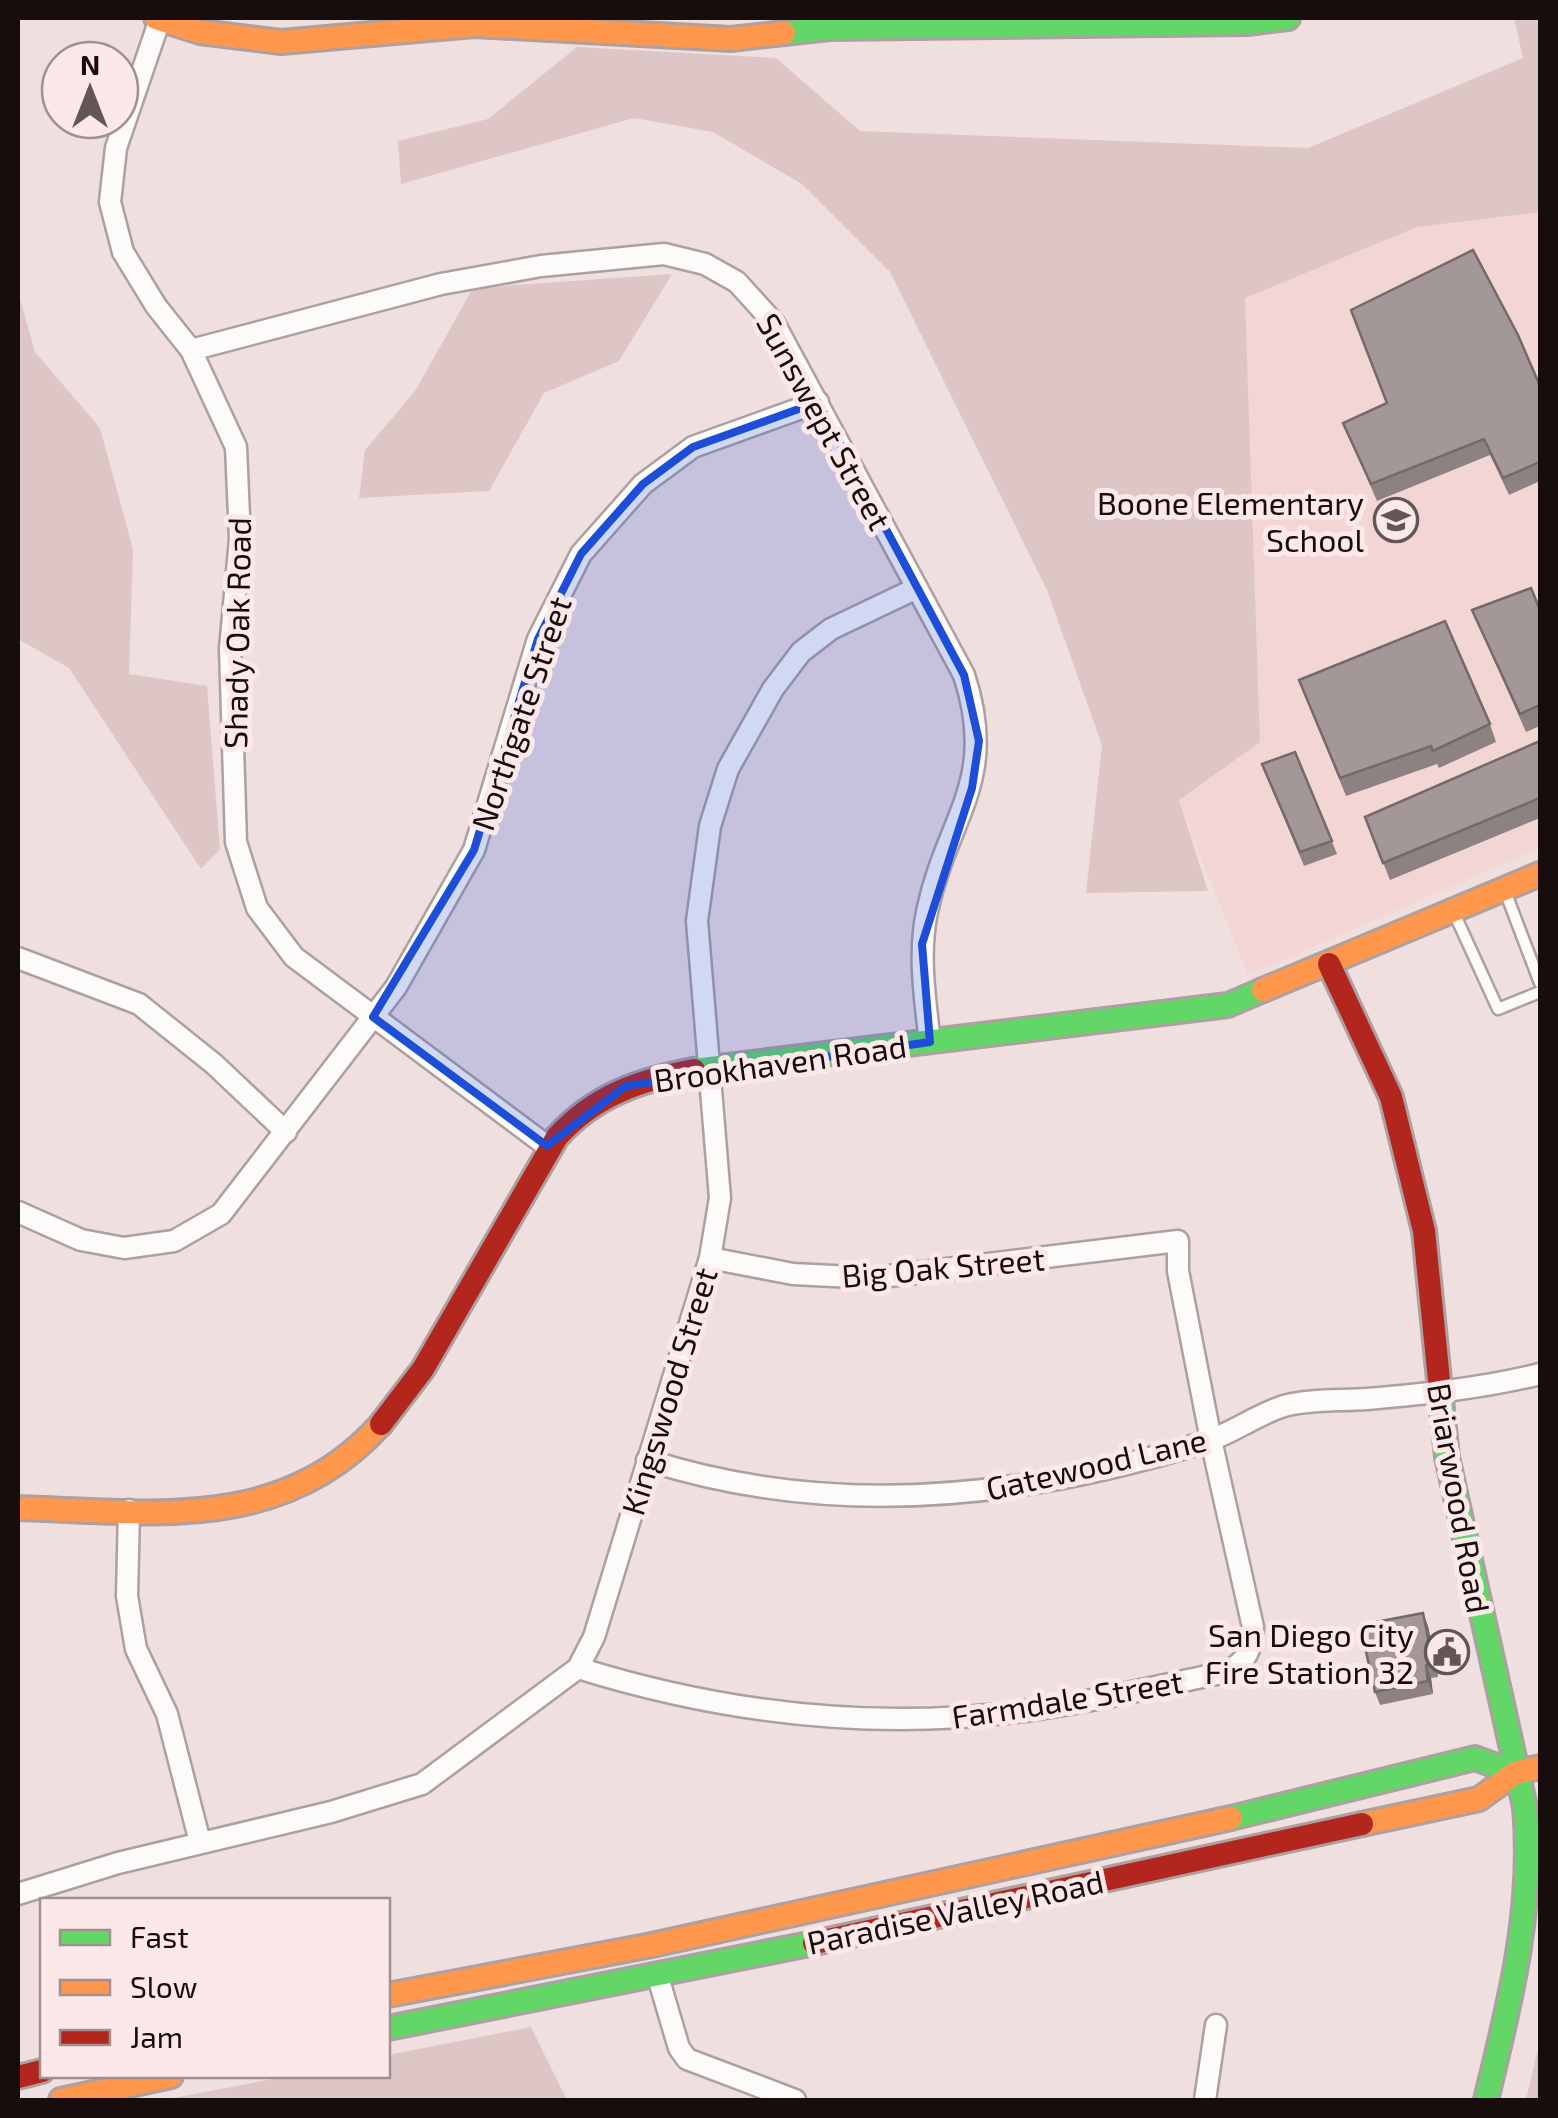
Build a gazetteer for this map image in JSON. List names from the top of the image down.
{
  "streets": {
    "street": [
      "Sunswept Street",
      "Shady Oak Road",
      "Northgate Street",
      "Brookhaven Road",
      "Big Oak Street",
      "Kingswood Street",
      "Gatewood Lane",
      "Briarwood Road",
      "Farmdale Street",
      "Paradise Valley Road"
    ]
  },
  "crossings": [
    ["Sunswept Street", "Shady Oak Road"],
    ["Sunswept Street", "Northgate Street"],
    ["Sunswept Street", "Brookhaven Road"],
    ["Sunswept Street", "Kingswood Street"],
    ["Shady Oak Road", "Northgate Street"],
    ["Shady Oak Road", "Brookhaven Road"],
    ["Brookhaven Road", "Kingswood Street"],
    ["Brookhaven Road", "Briarwood Road"],
    ["Big Oak Street", "Kingswood Street"],
    ["Big Oak Street", "Gatewood Lane"],
    ["Big Oak Street", "Farmdale Street"],
    ["Kingswood Street", "Gatewood Lane"],
    ["Kingswood Street", "Farmdale Street"],
    ["Gatewood Lane", "Briarwood Road"],
    ["Gatewood Lane", "Farmdale Street"],
    ["Briarwood Road", "Paradise Valley Road"]
  ],
  "places": {
    "school or university": ["Boone Elementary School"],
    "public building": ["San Diego City Fire Station 32"]
  },
  "legend": ["Fast", "Slow", "Jam"],
  "north": "top"
}
